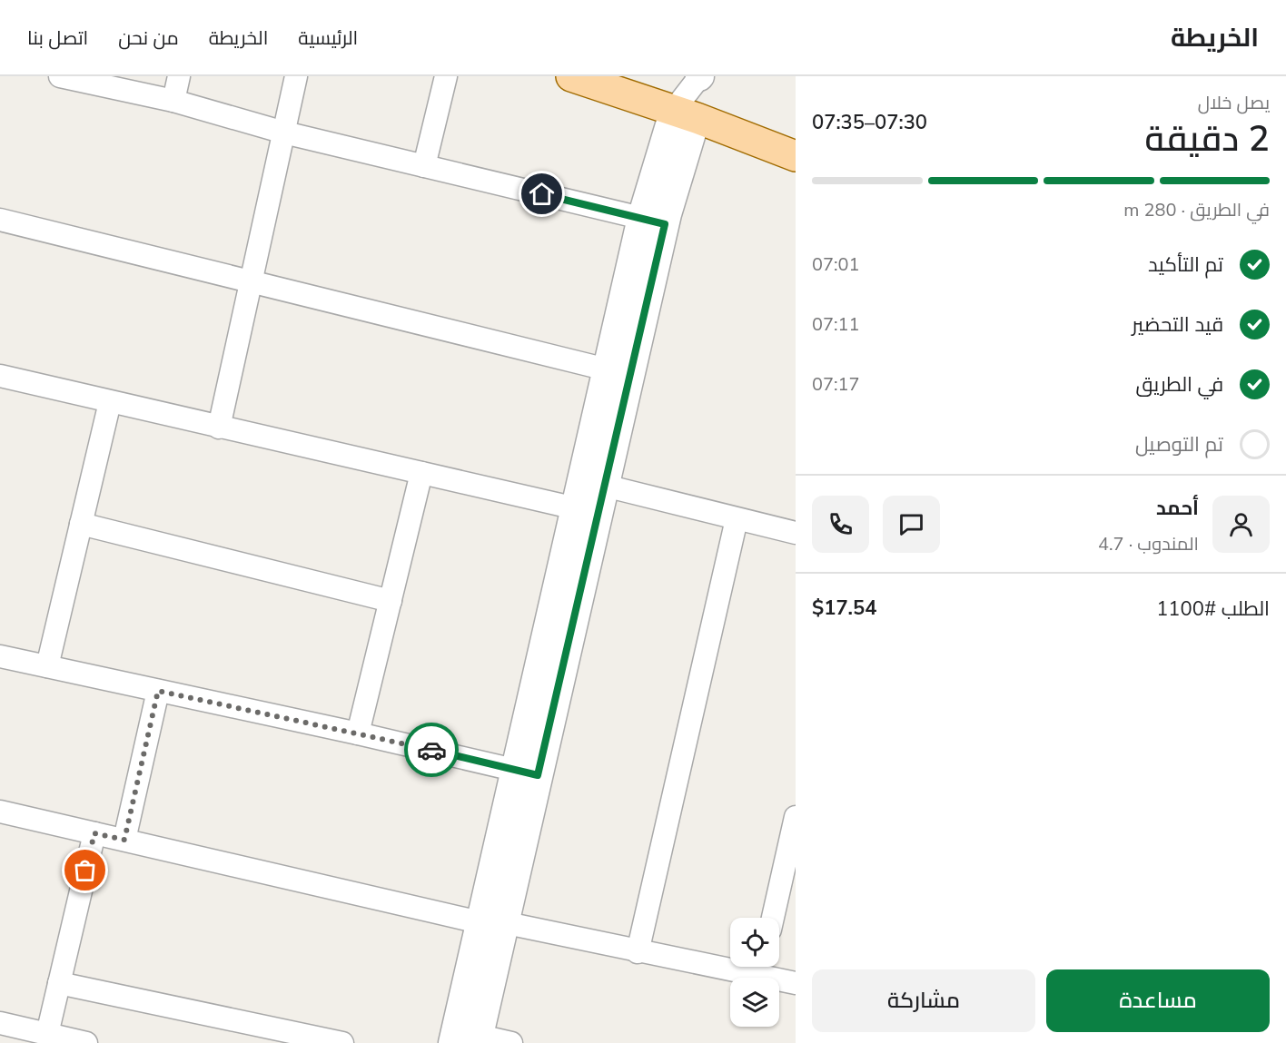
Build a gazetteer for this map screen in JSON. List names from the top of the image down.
{
  "page": {
    "header": "الخريطة",
    "nav": [
      "الرئيسية",
      "الخريطة",
      "من نحن",
      "اتصل بنا"
    ],
    "heading": ["2 دقيقة", "يصل خلال", "07:30–07:35"],
    "panel": [
      "أحمد",
      "المندوب · 4.7",
      "الطلب #1100",
      "$17.54"
    ],
    "bar": "في الطريق · 280 m",
    "list": [
      ["تم التأكيد", "07:01"],
      ["قيد التحضير", "07:11"],
      ["في الطريق", "07:17"],
      "تم التوصيل"
    ],
    "buttons": ["مساعدة", "مشاركة"]
  }
}
